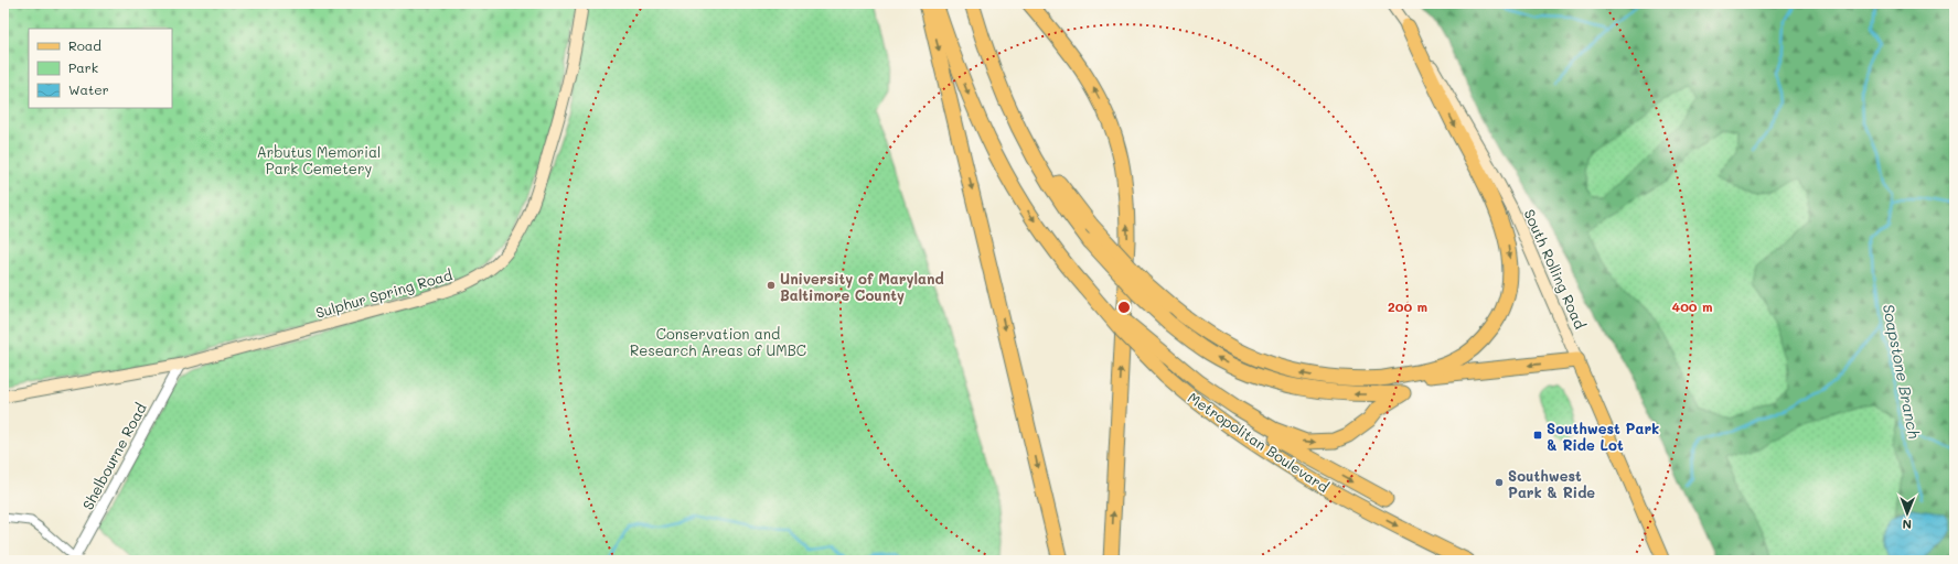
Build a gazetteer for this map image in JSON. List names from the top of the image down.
{
  "streets": {
    "highway": ["Metropolitan Boulevard"],
    "main road": ["South Rolling Road", "Sulphur Spring Road"],
    "street": ["Shelbourne Road"]
  },
  "crossings": [
    ["Sulphur Spring Road", "Shelbourne Road"]
  ],
  "water": ["Soapstone Branch"],
  "parks": ["Arbutus Memorial Park Cemetery", "Conservation and Research Areas of UMBC"],
  "places": {
    "other": ["University of Maryland Baltimore County", "Southwest Park & Ride"],
    "transit": ["Southwest Park & Ride Lot"]
  },
  "legend": ["Road", "Park", "Water"],
  "north": "bottom",
  "rings": ["200 m", "400 m"]
}
